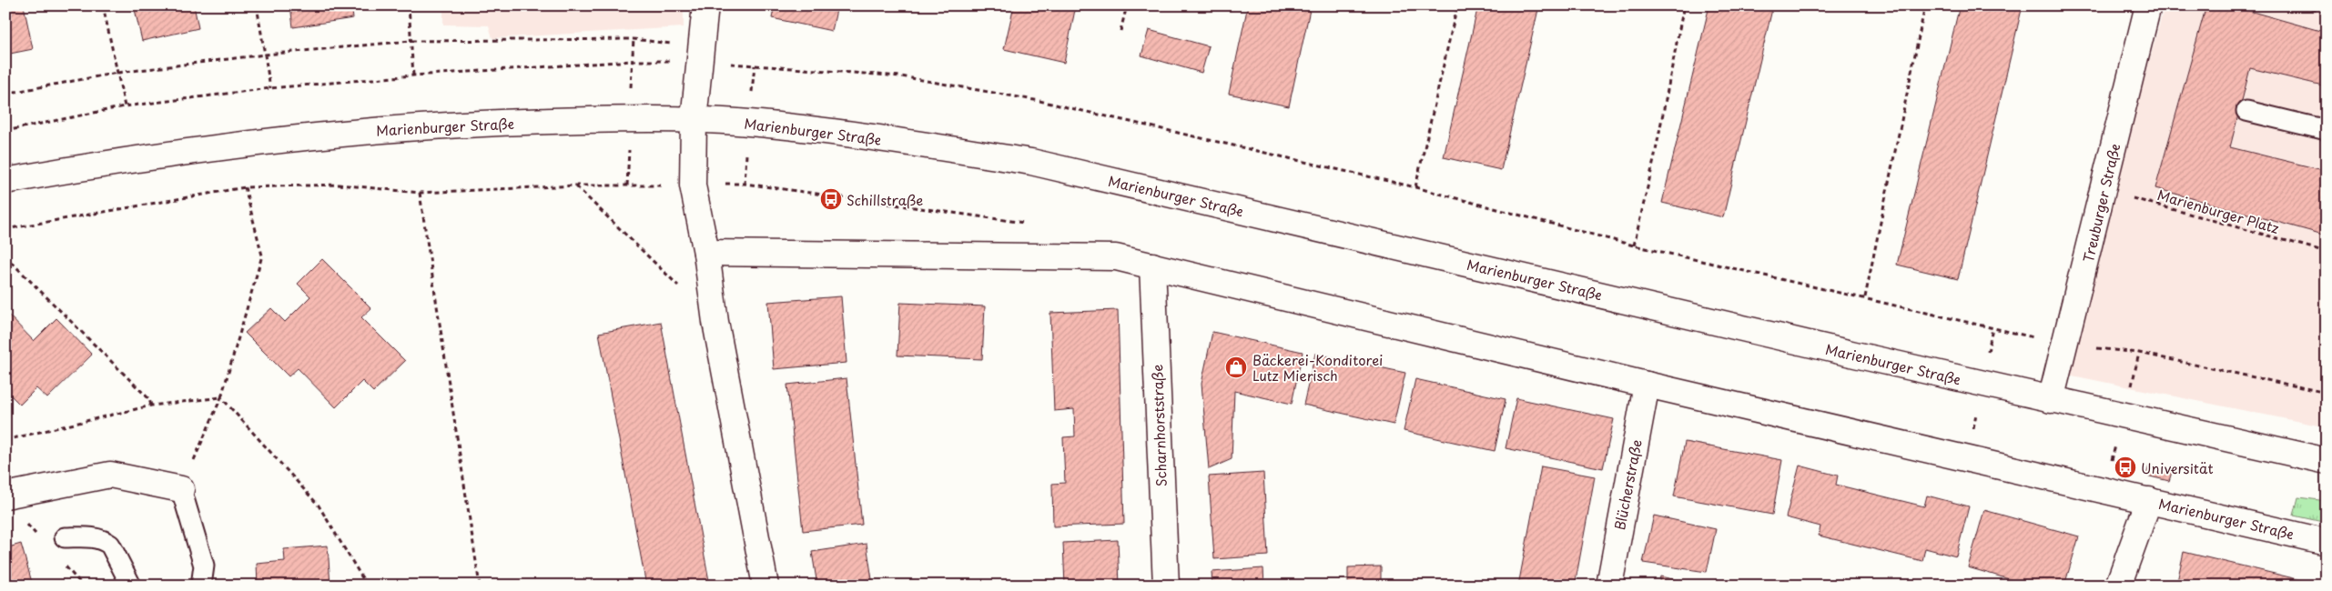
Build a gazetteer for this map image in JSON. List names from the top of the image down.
{
  "streets": {
    "street": [
      "Marienburger Straße",
      "Treuburger Straße",
      "Scharnhorststraße",
      "Blücherstraße"
    ],
    "path": ["Marienburger Platz"]
  },
  "crossings": [
    ["Marienburger Straße", "Treuburger Straße"],
    ["Marienburger Straße", "Scharnhorststraße"],
    ["Marienburger Straße", "Blücherstraße"],
    ["Treuburger Straße", "Marienburger Platz"]
  ],
  "places": {
    "bus stop": ["Schillstraße", "Universität"],
    "shop": ["Bäckerei-Konditorei Lutz Mierisch"]
  }
}
